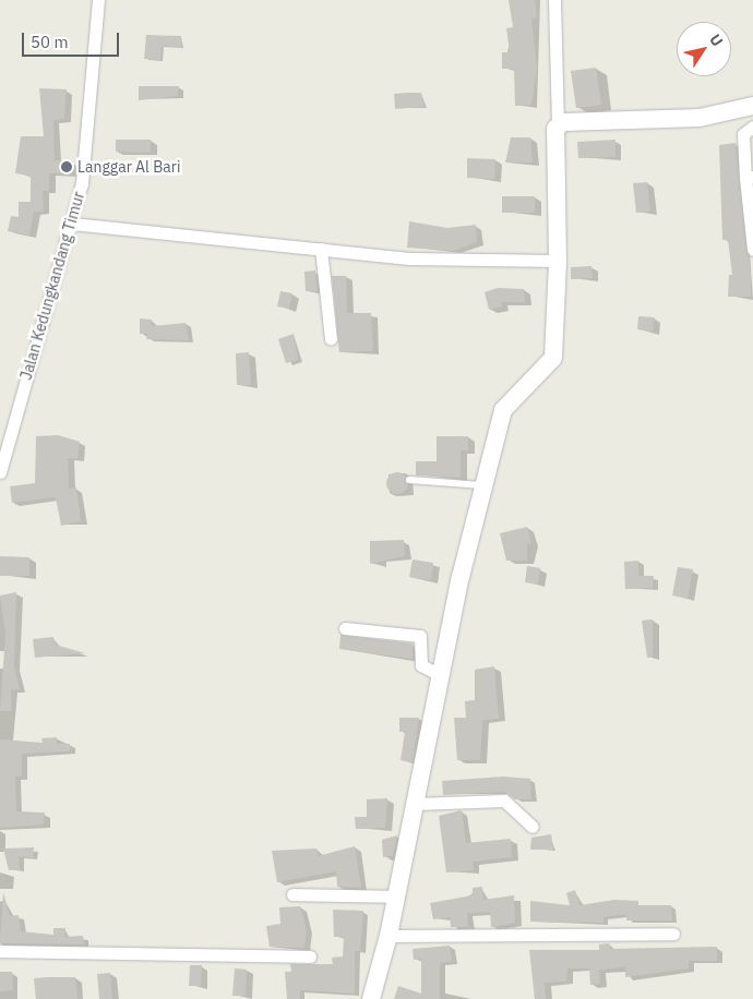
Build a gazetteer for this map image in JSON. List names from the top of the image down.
{
  "streets": {
    "street": ["Jalan Kedungkandang Timur"]
  },
  "places": ["Langgar Al Bari"],
  "scale_bar": "50 m",
  "north": "top right"
}
